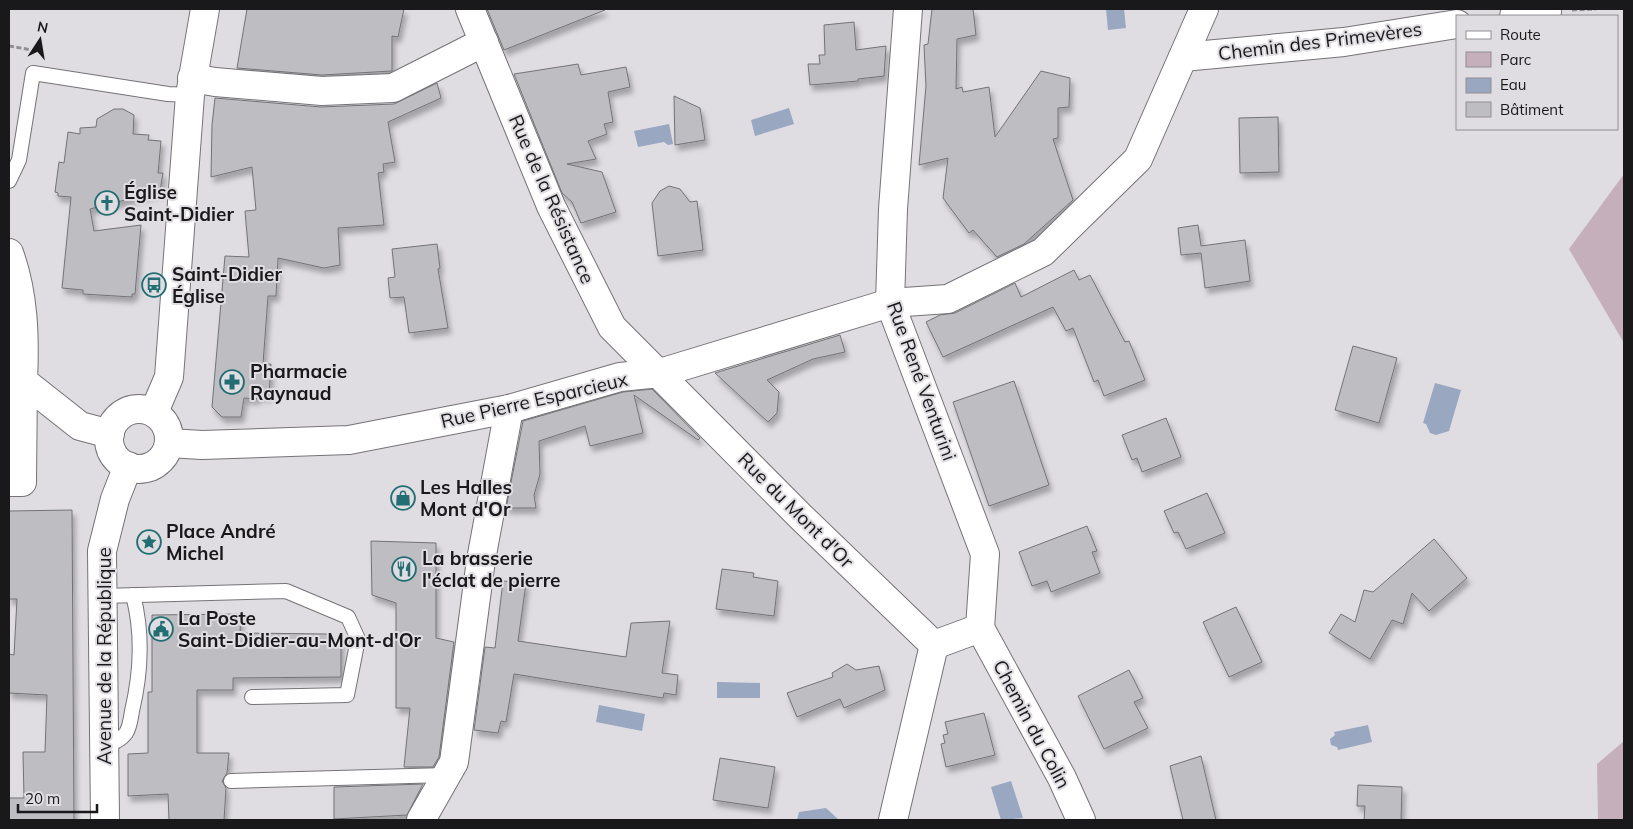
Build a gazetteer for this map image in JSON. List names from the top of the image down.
{
  "streets": {
    "street": [
      "Chemin des Primevères",
      "Rue de la Résistance",
      "Rue René Venturini",
      "Rue Pierre Esparcieux",
      "Rue du Mont d'Or",
      "Avenue de la République",
      "Chemin du Colin"
    ]
  },
  "crossings": [
    ["Chemin des Primevères", "Rue Pierre Esparcieux"],
    ["Rue de la Résistance", "Rue Pierre Esparcieux"],
    ["Rue de la Résistance", "Rue du Mont d'Or"],
    ["Rue René Venturini", "Rue Pierre Esparcieux"],
    ["Rue René Venturini", "Chemin du Colin"],
    ["Rue Pierre Esparcieux", "Rue du Mont d'Or"],
    ["Rue Pierre Esparcieux", "Avenue de la République"]
  ],
  "places": {
    "church": ["Église Saint-Didier"],
    "bus stop": ["Saint-Didier Église"],
    "pharmacy": ["Pharmacie Raynaud"],
    "shop": ["Les Halles Mont d'Or"],
    "place": ["Place André Michel"],
    "restaurant": ["La brasserie l'éclat de pierre"],
    "public building": ["La Poste Saint-Didier-au-Mont-d'Or"]
  },
  "legend": [
    "Route",
    "Parc",
    "Eau",
    "Bâtiment"
  ],
  "scale_bar": "20 m",
  "north": "top"
}
